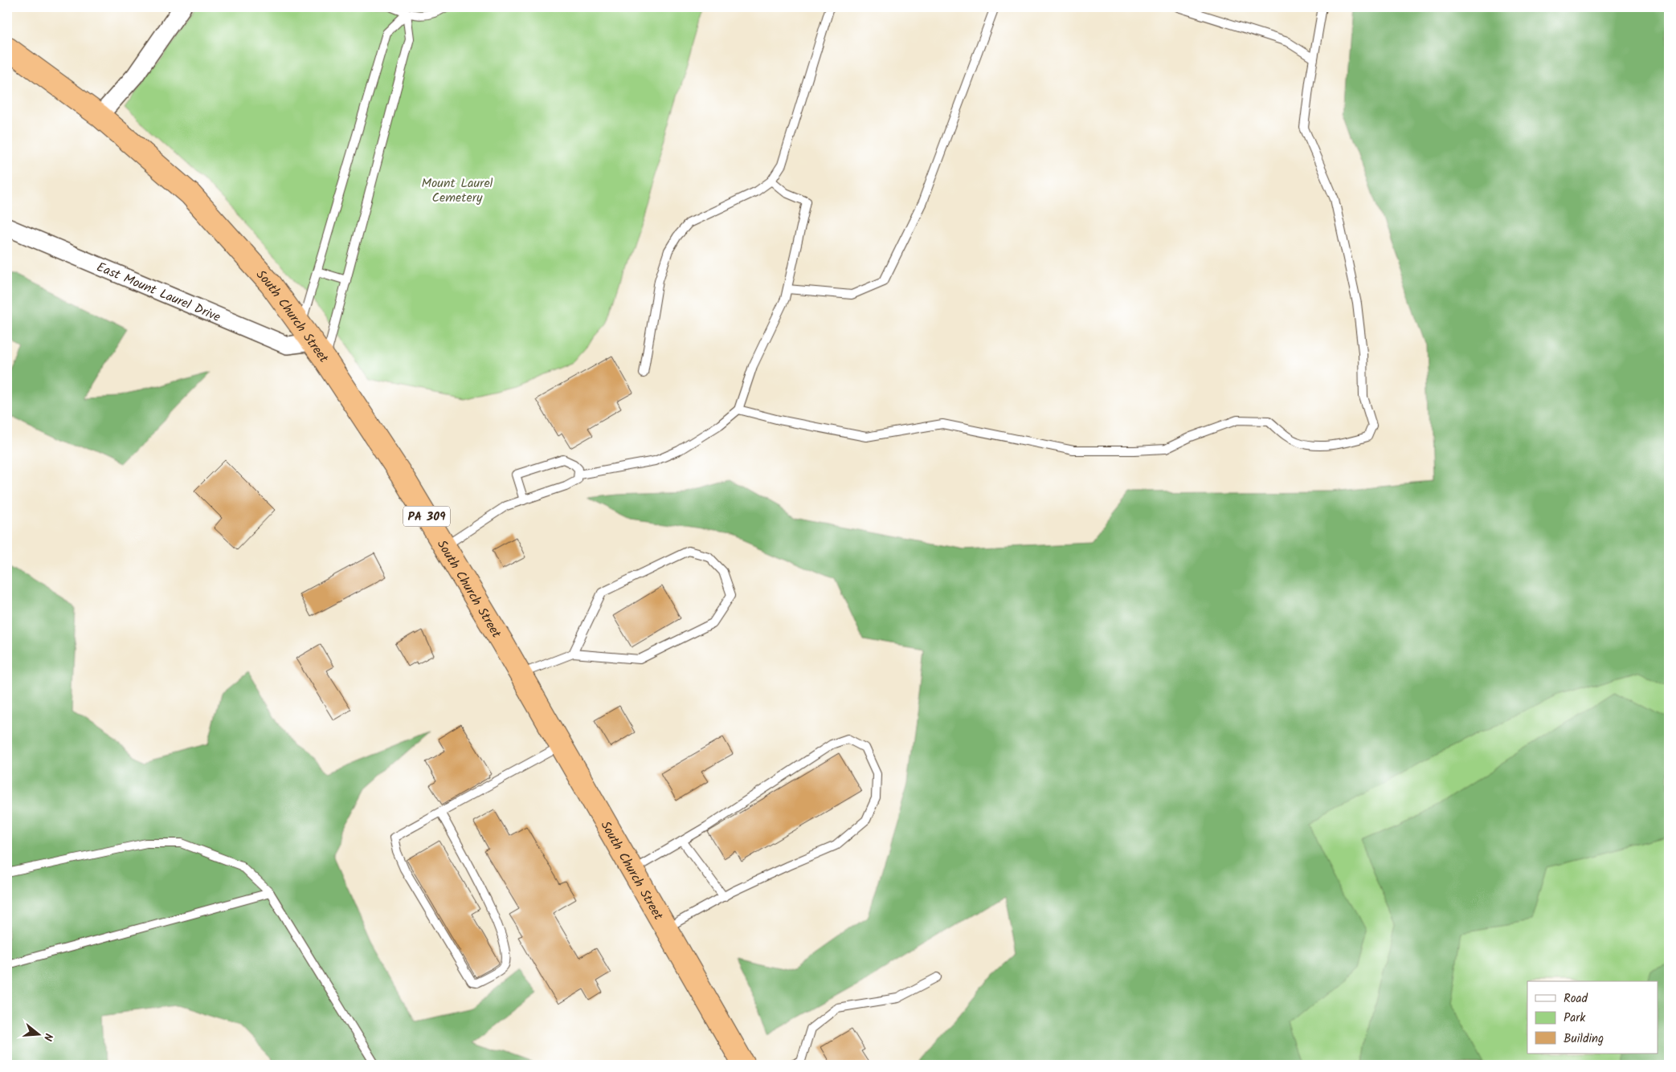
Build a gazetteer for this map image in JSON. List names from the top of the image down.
{
  "streets": {
    "highway": ["South Church Street", "PA 309"],
    "street": ["East Mount Laurel Drive"]
  },
  "crossings": [
    ["East Mount Laurel Drive", "South Church Street"]
  ],
  "parks": ["Mount Laurel Cemetery"],
  "legend": ["Road", "Park", "Building"],
  "north": "right"
}
